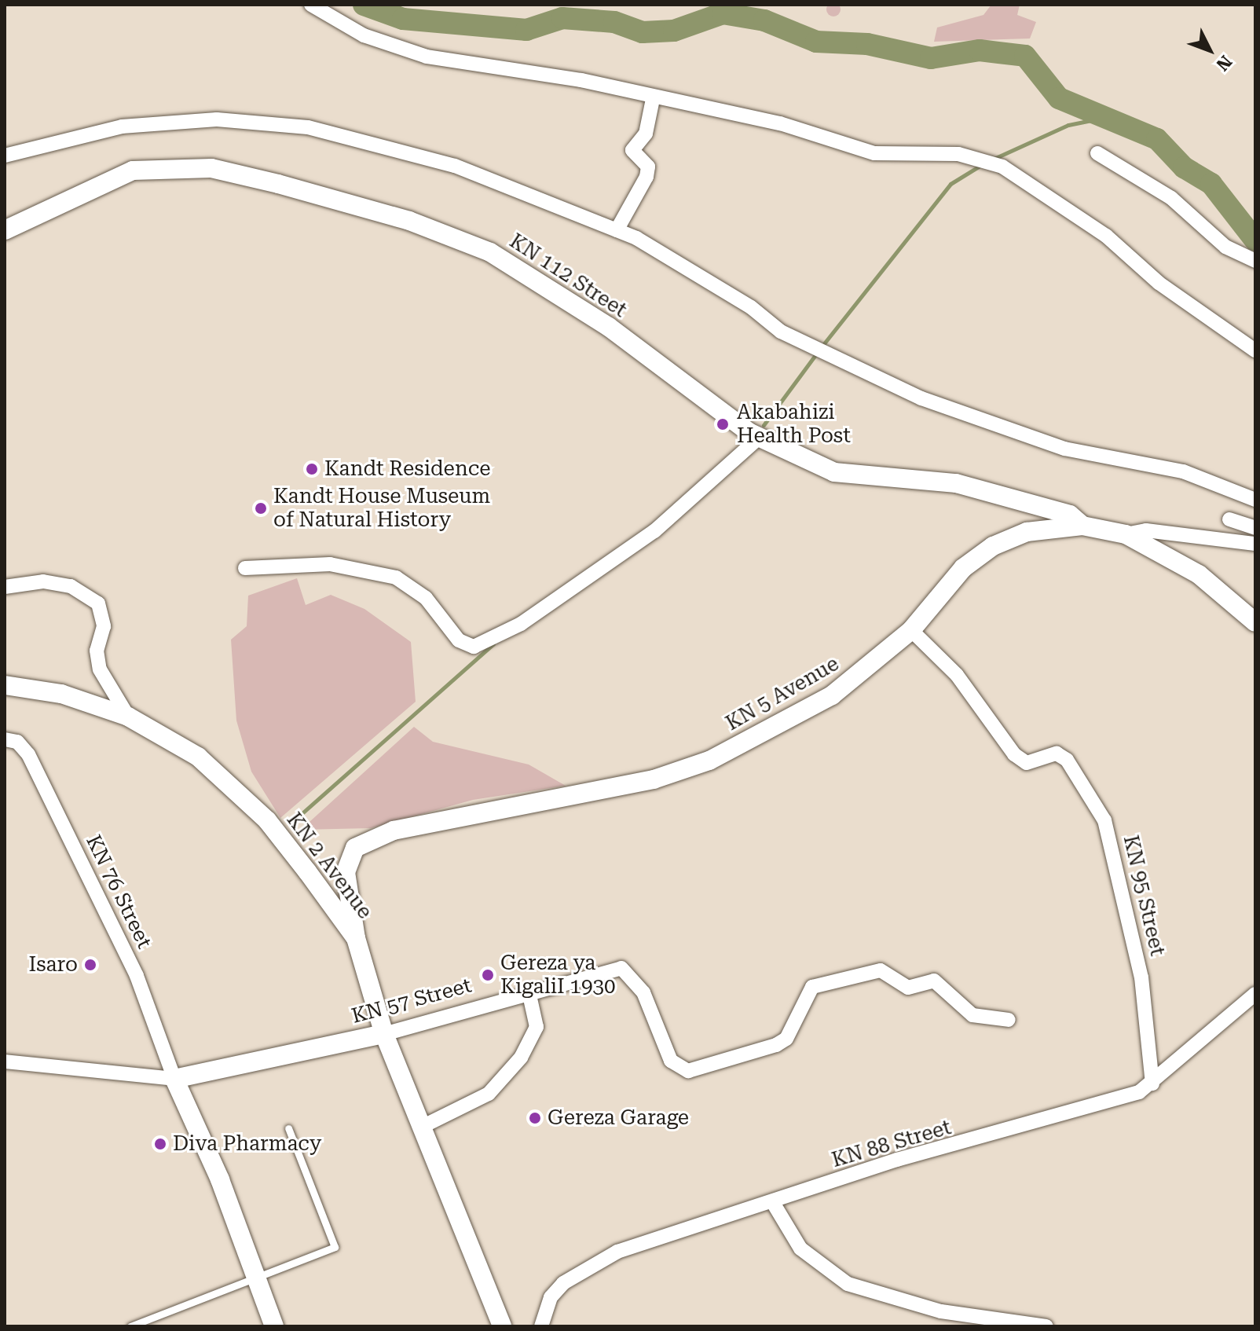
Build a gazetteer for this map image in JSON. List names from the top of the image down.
{
  "streets": {
    "main road": [
      "KN 112 Street",
      "KN 5 Avenue",
      "KN 2 Avenue",
      "KN 57 Street"
    ],
    "street": ["KN 76 Street", "KN 95 Street", "KN 88 Street"]
  },
  "crossings": [
    ["KN 112 Street", "KN 5 Avenue"],
    ["KN 5 Avenue", "KN 2 Avenue"],
    ["KN 5 Avenue", "KN 95 Street"],
    ["KN 2 Avenue", "KN 57 Street"],
    ["KN 76 Street", "KN 57 Street"],
    ["KN 95 Street", "KN 88 Street"]
  ],
  "places": [
    "Akabahizi Health Post",
    "Kandt Residence",
    "Kandt House Museum of Natural History",
    "Isaro",
    "Gereza ya KigaliI 1930",
    "Gereza Garage",
    "Diva Pharmacy"
  ],
  "north": "bottom right"
}
